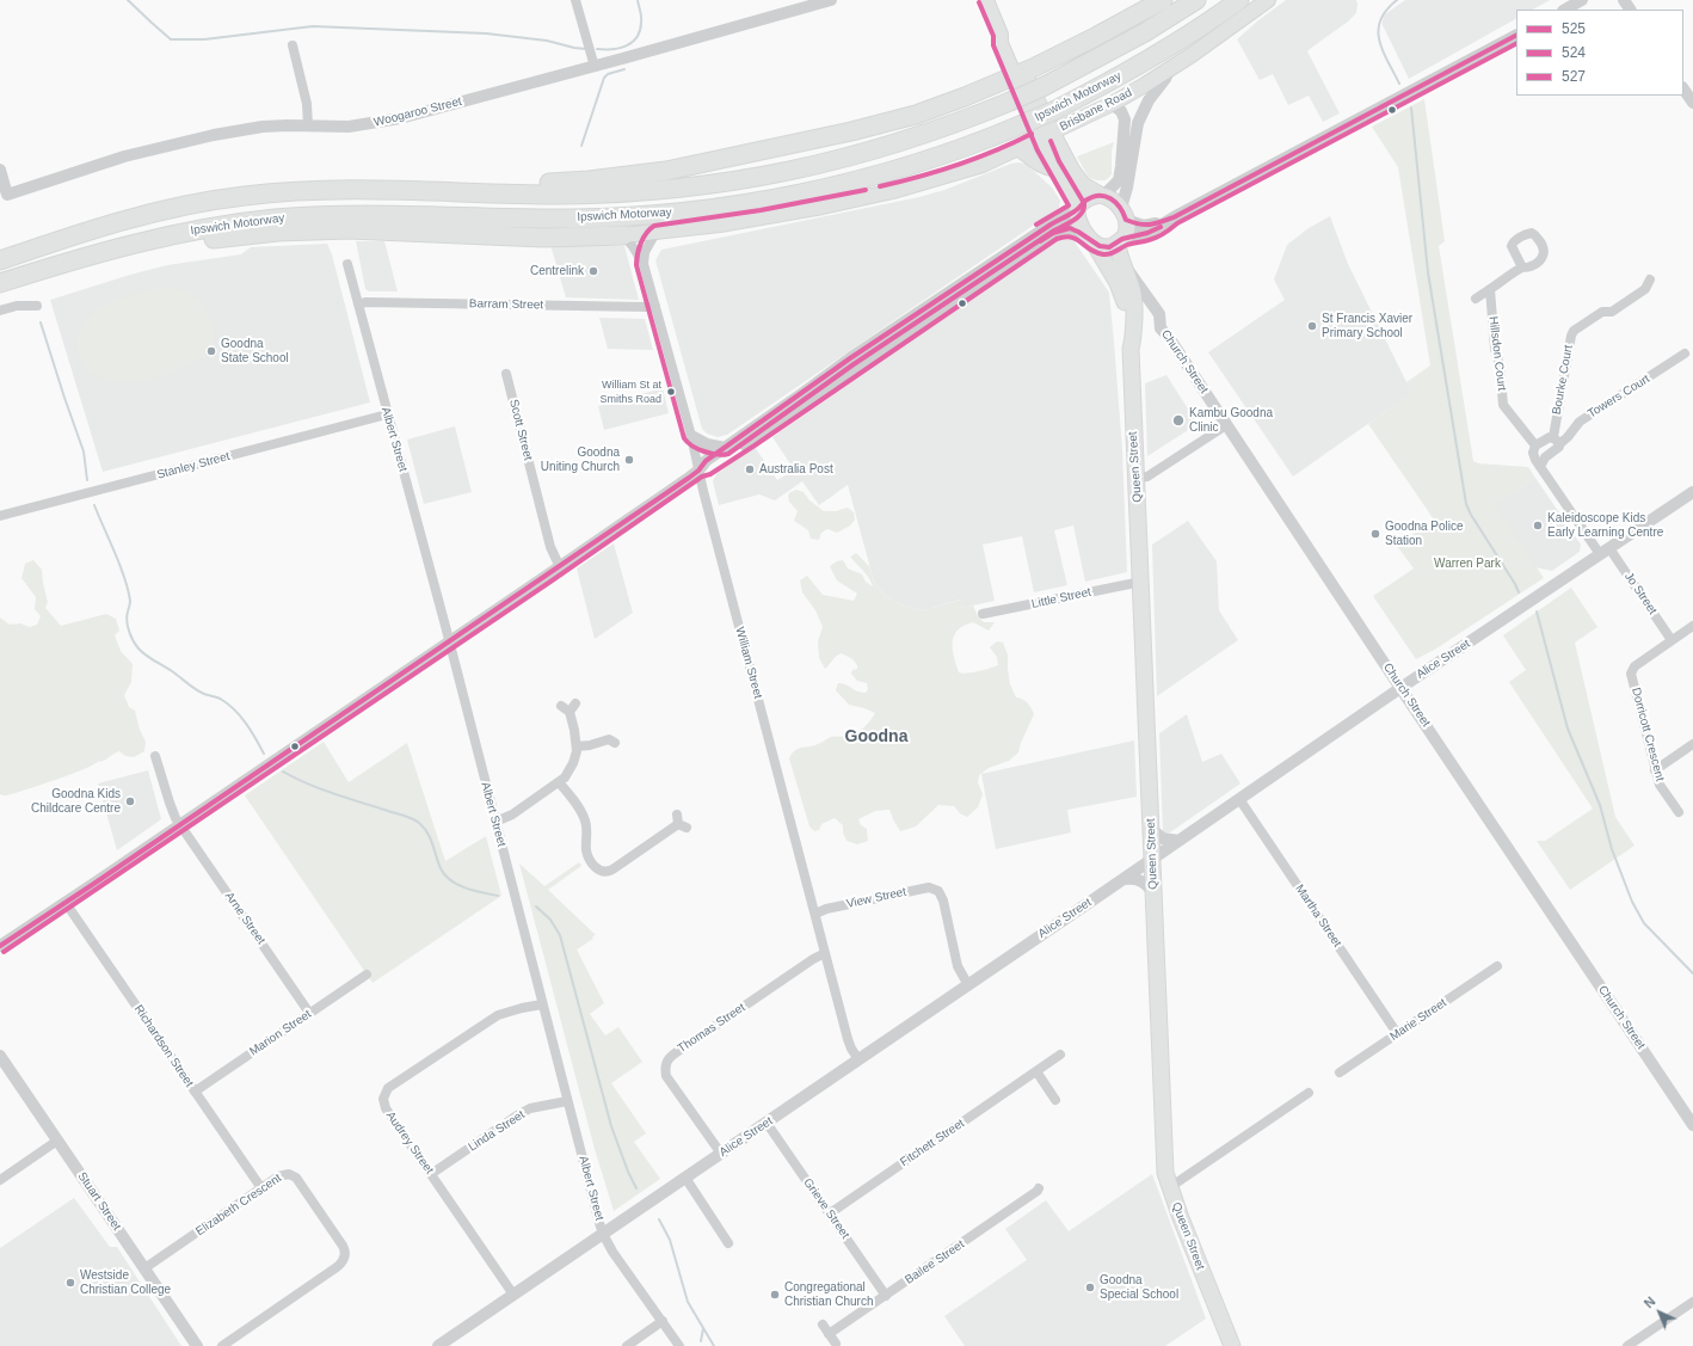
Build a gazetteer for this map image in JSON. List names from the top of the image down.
{
  "streets": {
    "highway": ["Ipswich Motorway"],
    "main road": ["Brisbane Road", "Queen Street"],
    "street": [
      "Woogaroo Street",
      "Barram Street",
      "Hillsdon Court",
      "Church Street",
      "Bourke Court",
      "Towers Court",
      "Scott Street",
      "Albert Street",
      "Stanley Street",
      "Jo Street",
      "Little Street",
      "Alice Street",
      "William Street",
      "Dorricott Crescent",
      "View Street",
      "Martha Street",
      "Arne Street",
      "Marie Street",
      "Thomas Street",
      "Marion Street",
      "Richardson Street",
      "Linda Street",
      "Audrey Street",
      "Fitchett Street",
      "Stuart Street",
      "Elizabeth Crescent",
      "Grieve Street",
      "Bailee Street"
    ]
  },
  "crossings": [
    ["Brisbane Road", "William Street"],
    ["Barram Street", "Albert Street"],
    ["Barram Street", "William Street"],
    ["Church Street", "Queen Street"],
    ["Church Street", "Alice Street"],
    ["Bourke Court", "Towers Court"],
    ["Towers Court", "Jo Street"],
    ["Albert Street", "Stanley Street"],
    ["Albert Street", "Alice Street"],
    ["Albert Street", "Linda Street"],
    ["Albert Street", "Audrey Street"],
    ["Queen Street", "Little Street"],
    ["Queen Street", "Alice Street"],
    ["Jo Street", "Alice Street"],
    ["Jo Street", "Dorricott Crescent"],
    ["Alice Street", "William Street"],
    ["Alice Street", "View Street"],
    ["Alice Street", "Martha Street"],
    ["Alice Street", "Thomas Street"],
    ["Alice Street", "Audrey Street"],
    ["Alice Street", "Grieve Street"],
    ["William Street", "View Street"],
    ["William Street", "Thomas Street"],
    ["Martha Street", "Marie Street"],
    ["Arne Street", "Marion Street"],
    ["Marion Street", "Richardson Street"],
    ["Richardson Street", "Elizabeth Crescent"],
    ["Linda Street", "Audrey Street"],
    ["Fitchett Street", "Grieve Street"],
    ["Stuart Street", "Elizabeth Crescent"],
    ["Grieve Street", "Bailee Street"]
  ],
  "districts": ["Goodna"],
  "parks": ["Warren Park"],
  "places": [
    "Centrelink",
    "St Francis Xavier Primary School",
    "Goodna State School",
    "William St at Smiths Road",
    "Kambu Goodna Clinic",
    "Goodna Uniting Church",
    "Australia Post",
    "Kaleidoscope Kids Early Learning Centre",
    "Goodna Police Station",
    "Goodna Kids Childcare Centre",
    "Westside Christian College",
    "Goodna Special School",
    "Congregational Christian Church"
  ],
  "lines": ["transit line 524", "transit line 525", "transit line 527"],
  "legend": ["525", "524", "527"],
  "north": "top left"
}
